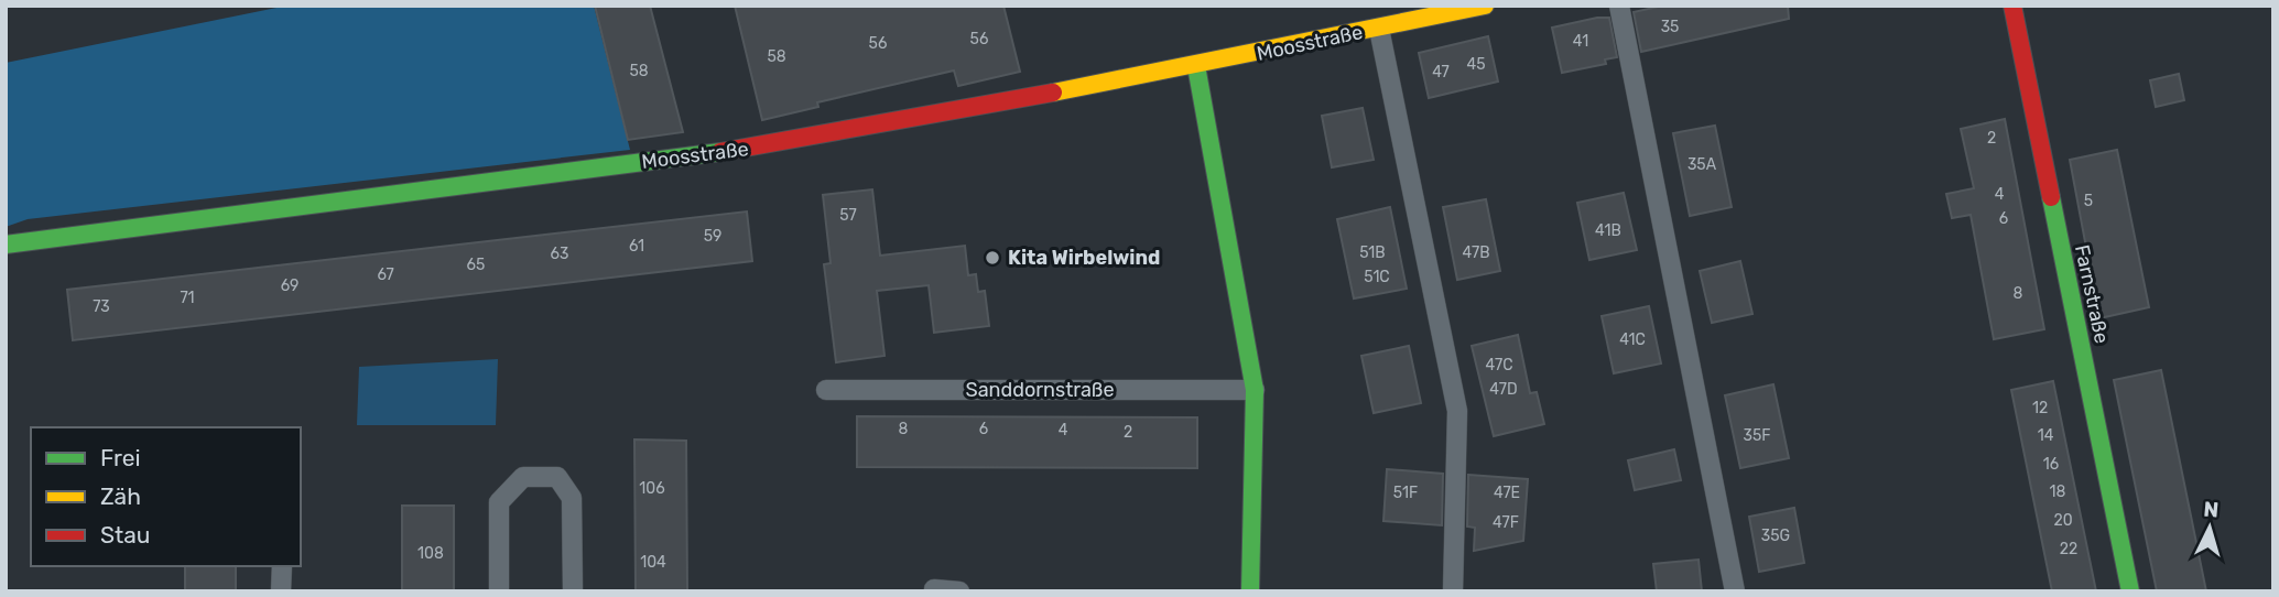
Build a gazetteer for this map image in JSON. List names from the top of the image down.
{
  "streets": {
    "street": ["Moosstraße", "Farnstraße"],
    "lane": ["Sanddornstraße"]
  },
  "places": ["Kita Wirbelwind"],
  "house_numbers": [
    "35",
    "56",
    "41",
    "56",
    "58",
    "45",
    "58",
    "47",
    "2",
    "35A",
    "4",
    "5",
    "57",
    "6",
    "41B",
    "59",
    "61",
    "51B",
    "47B",
    "63",
    "65",
    "67",
    "51C",
    "69",
    "8",
    "71",
    "73",
    "41C",
    "47C",
    "47D",
    "12",
    "8",
    "6",
    "4",
    "2",
    "35F",
    "14",
    "16",
    "106",
    "18",
    "51F",
    "47E",
    "20",
    "47F",
    "35G",
    "22",
    "108",
    "104"
  ],
  "legend": ["Frei", "Zäh", "Stau"],
  "north": "top"
}
